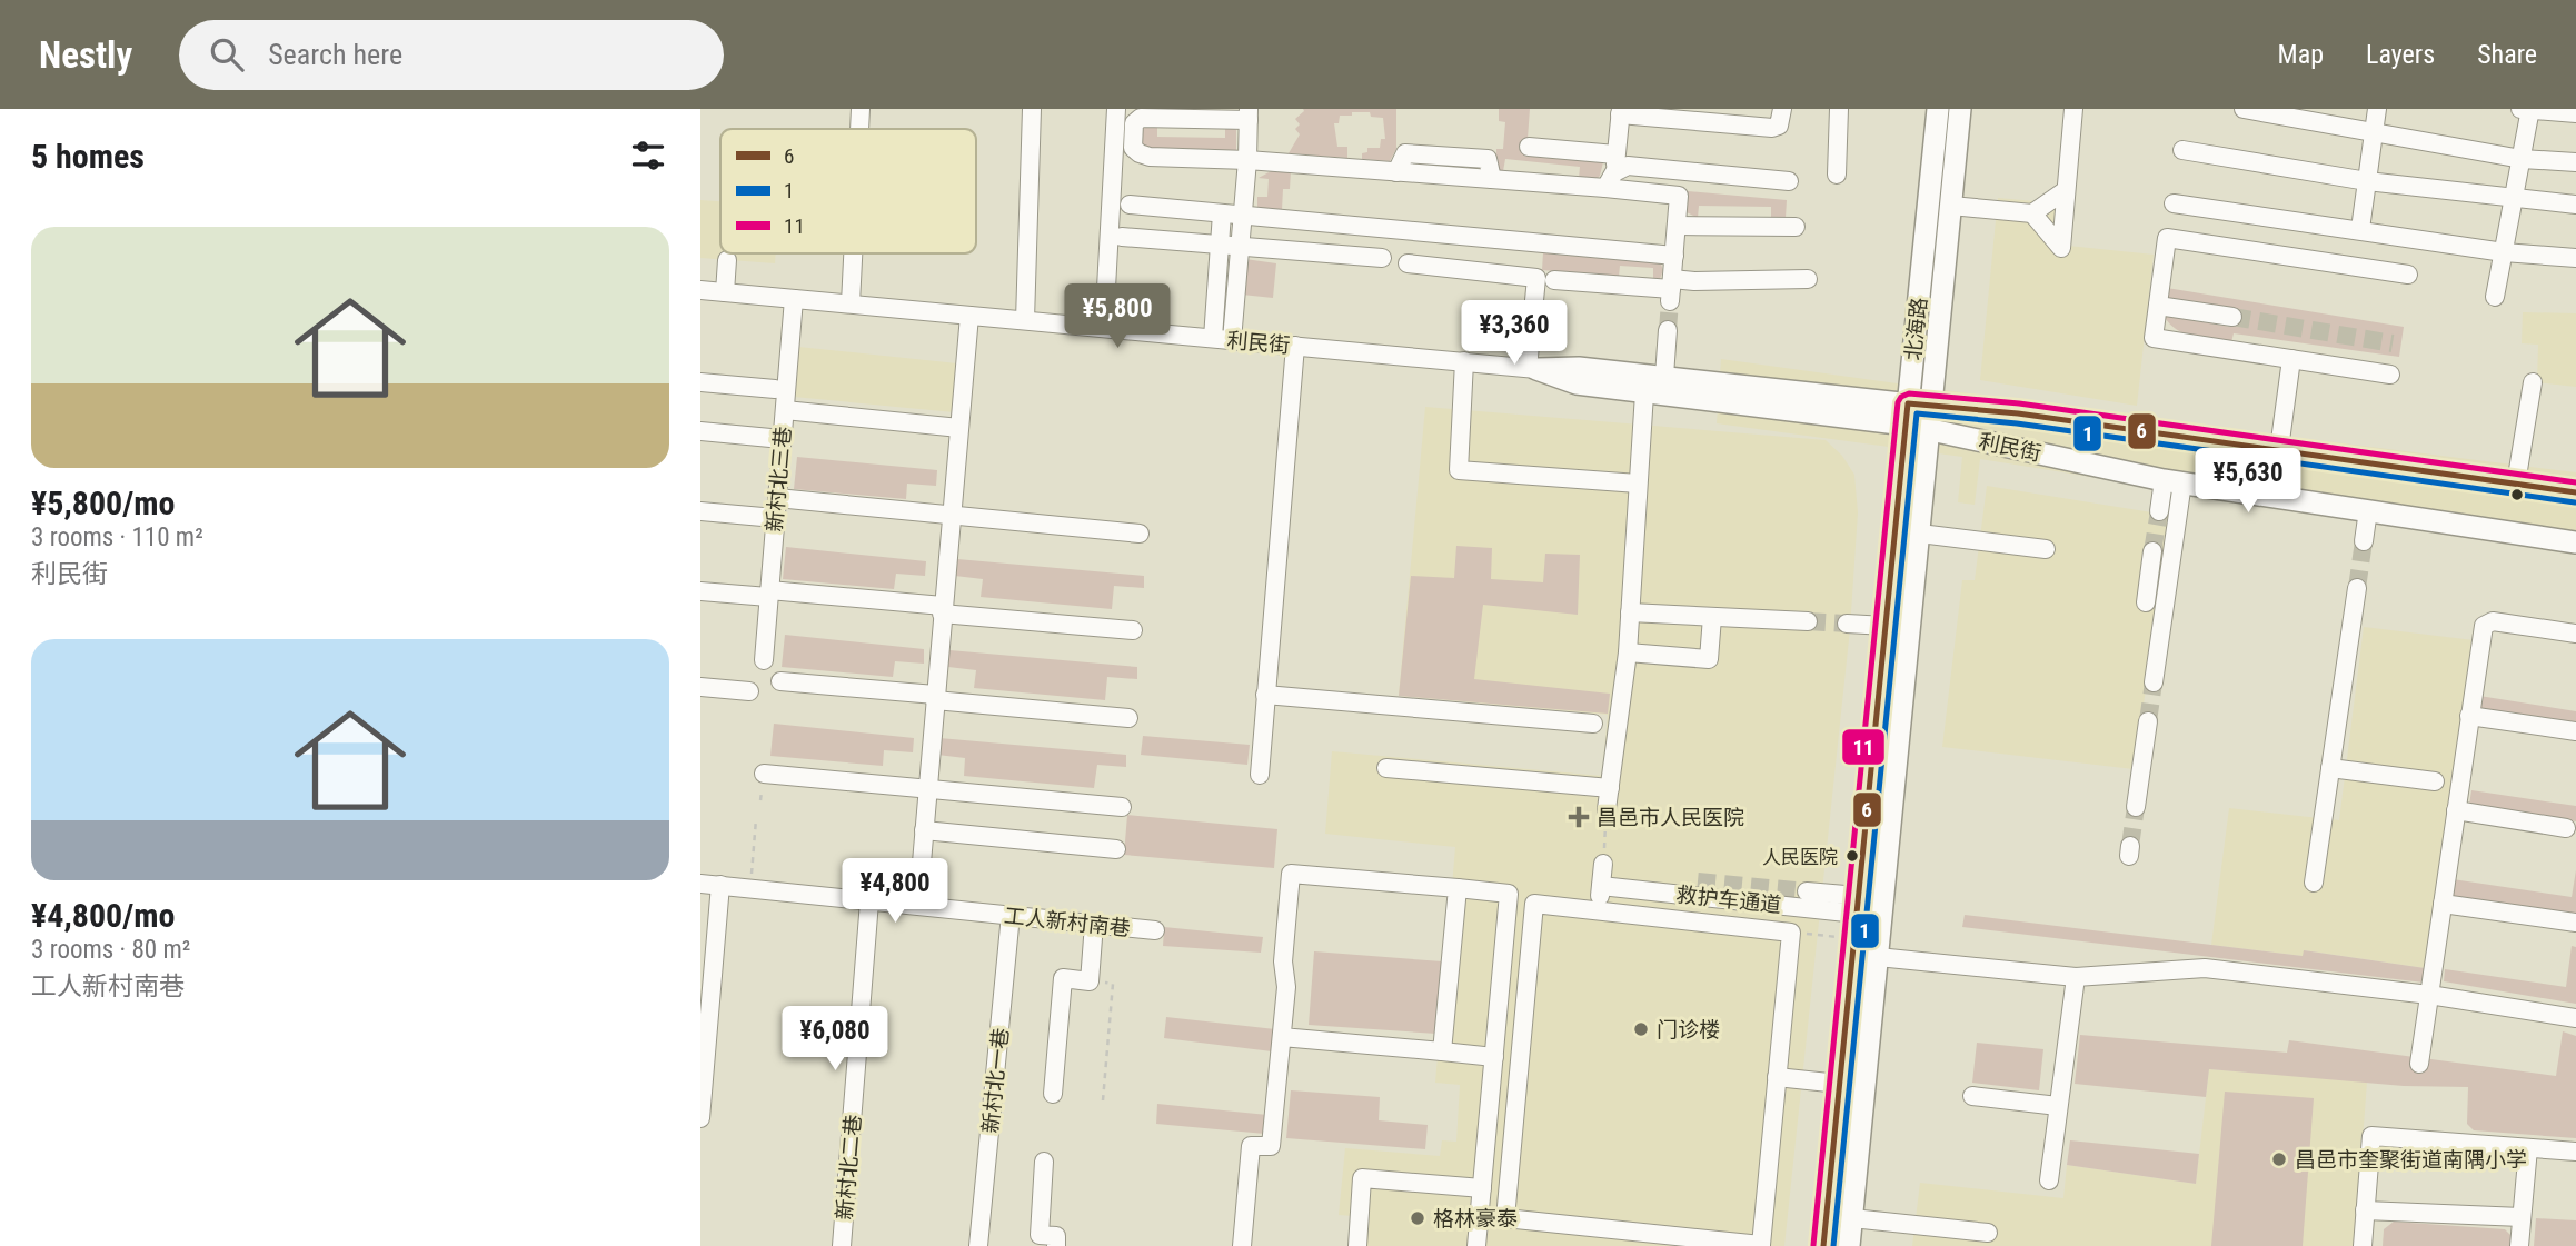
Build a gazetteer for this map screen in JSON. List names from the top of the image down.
{
  "streets": {
    "main road": ["北海路", "利民街"],
    "street": [
      "新村北三巷",
      "救护车通道",
      "工人新村南巷",
      "新村北一巷",
      "新村北二巷"
    ]
  },
  "crossings": [
    ["北海路", "利民街"],
    ["北海路", "救护车通道"],
    ["利民街", "新村北三巷"],
    ["工人新村南巷", "新村北一巷"],
    ["工人新村南巷", "新村北二巷"]
  ],
  "places": {
    "health": ["昌邑市人民医院"],
    "other": [
      "人民医院",
      "门诊楼",
      "昌邑市奎聚街道南隅小学",
      "格林豪泰"
    ]
  },
  "lines": ["transit line 11", "transit line 6", "transit line 1"],
  "legend": ["6", "1", "11"],
  "page": {
    "header": "Nestly",
    "search": "Search here",
    "nav": ["Map", "Layers", "Share"],
    "heading": "5 homes",
    "list": [
      {
        "name": "¥5,800/mo",
        "note": "3 rooms · 110 m² · 利民街"
      },
      {
        "name": "¥4,800/mo",
        "note": "3 rooms · 80 m² · 工人新村南巷"
      }
    ],
    "price": [
      "¥5,800",
      "¥3,360",
      "¥5,630",
      "¥4,800",
      "¥6,080"
    ]
  }
}
